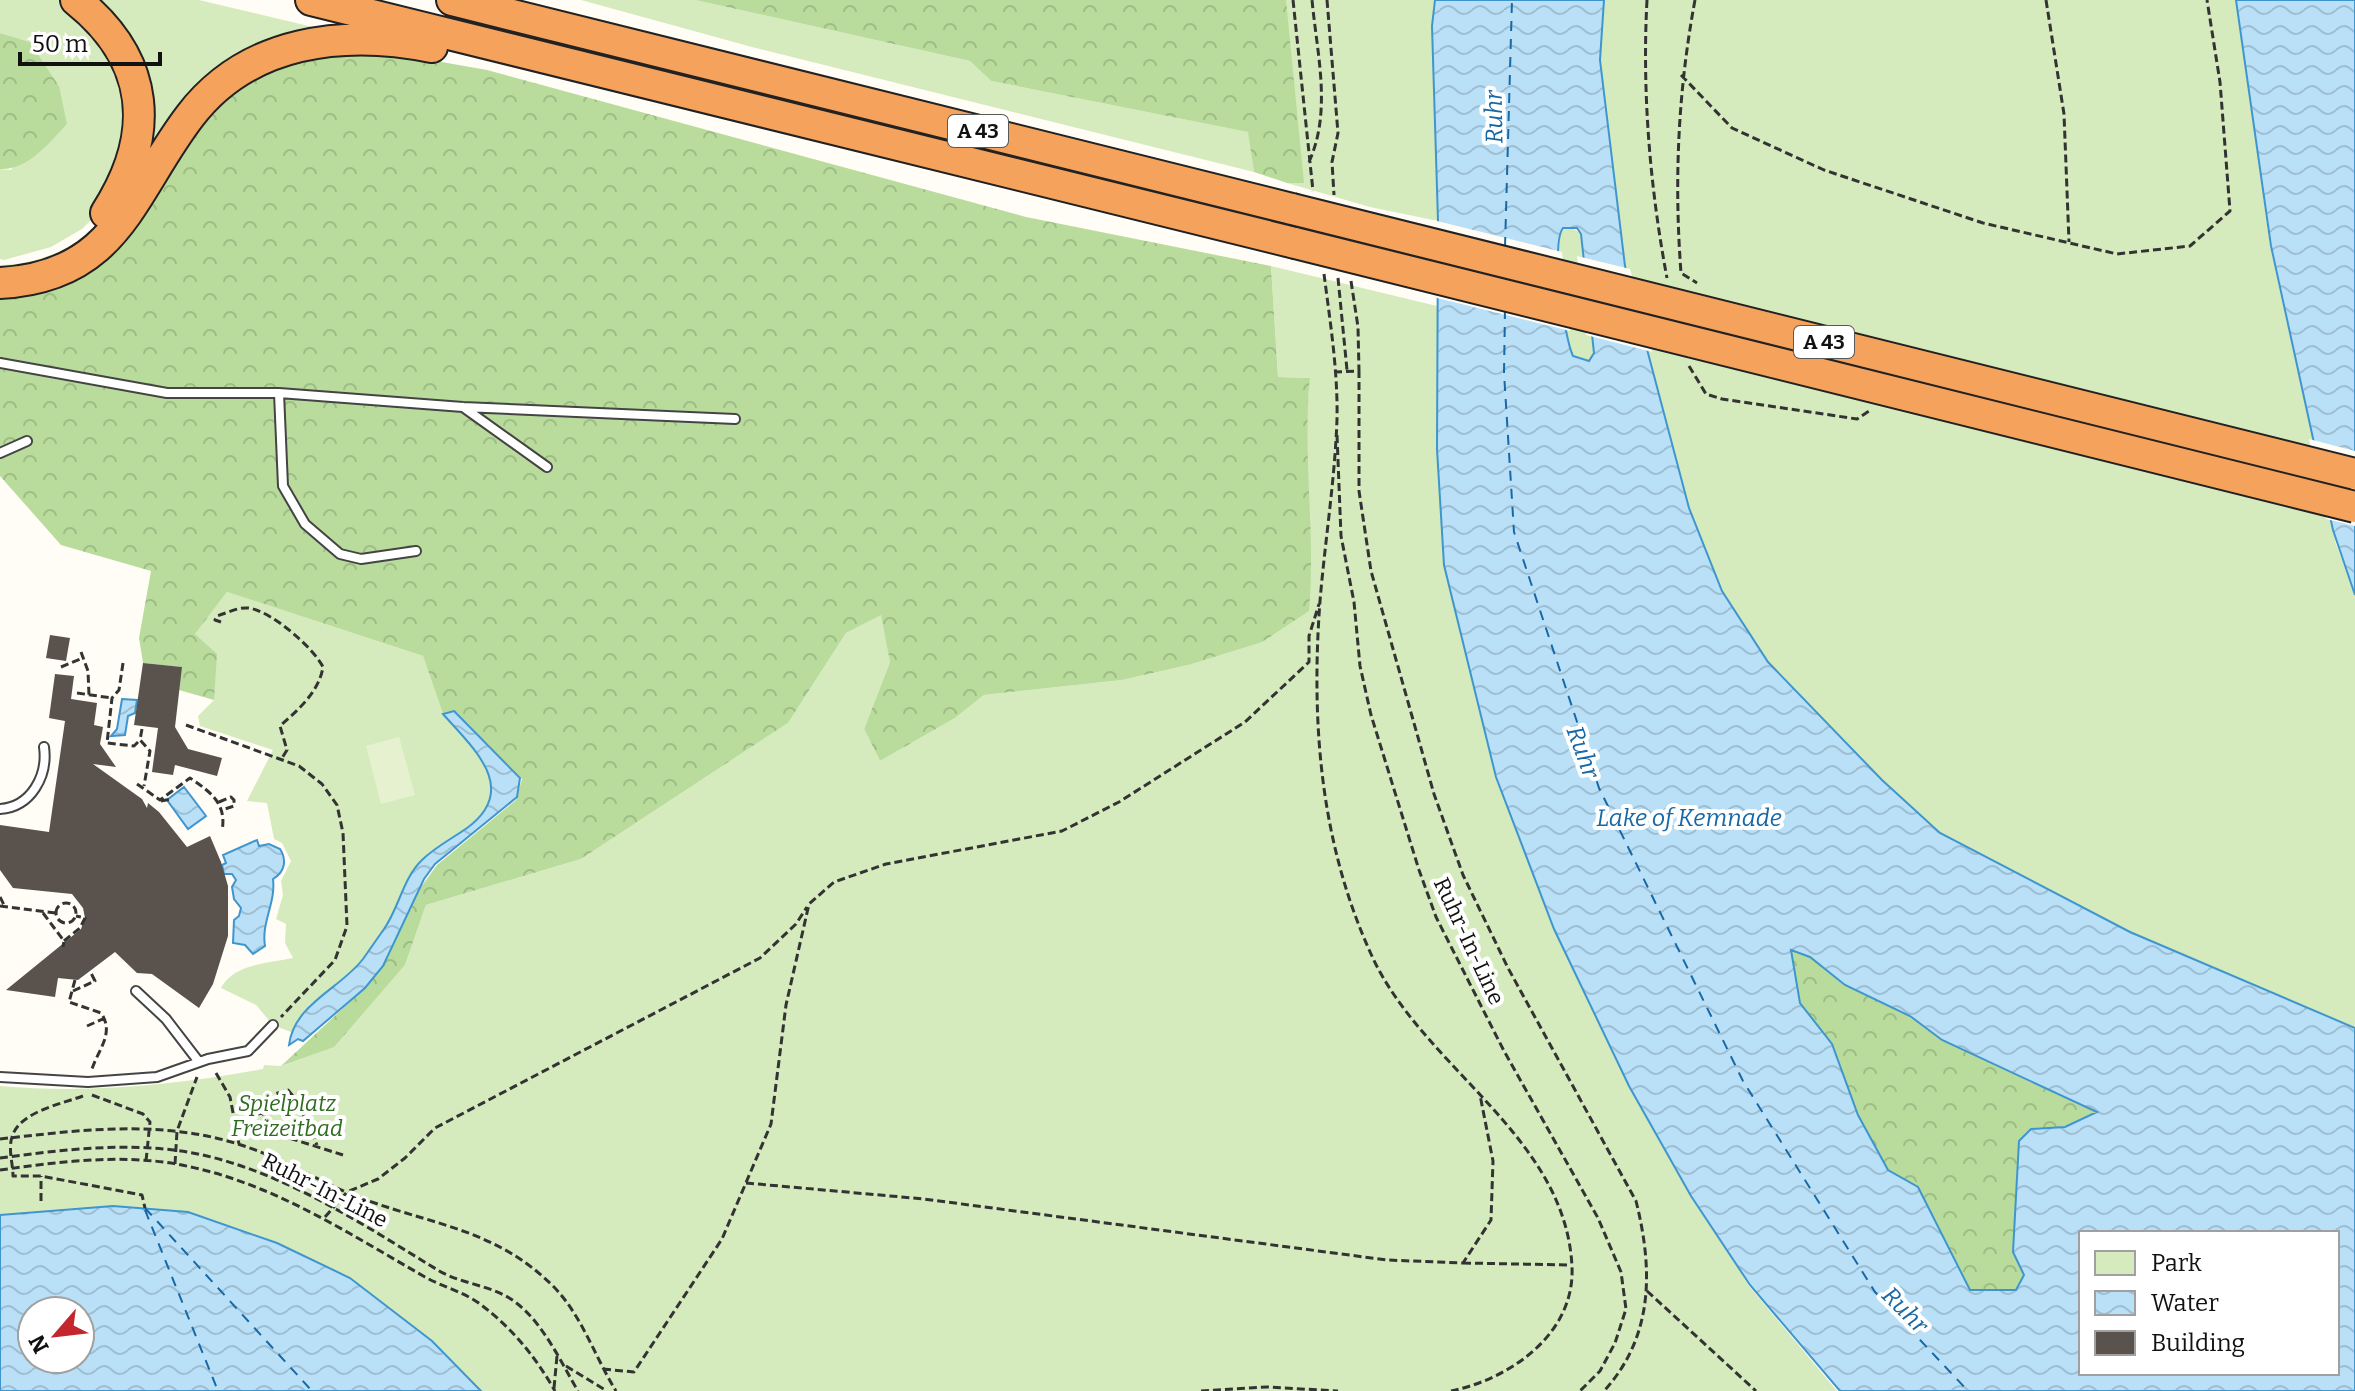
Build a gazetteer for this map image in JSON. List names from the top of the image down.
{
  "streets": {
    "highway": ["A 43"],
    "path": ["Ruhr-In-Line"]
  },
  "water": ["Ruhr", "Lake of Kemnade"],
  "parks": ["Spielplatz Freizeitbad"],
  "legend": ["Park", "Water", "Building"],
  "scale_bar": "50 m",
  "north": "bottom left"
}
